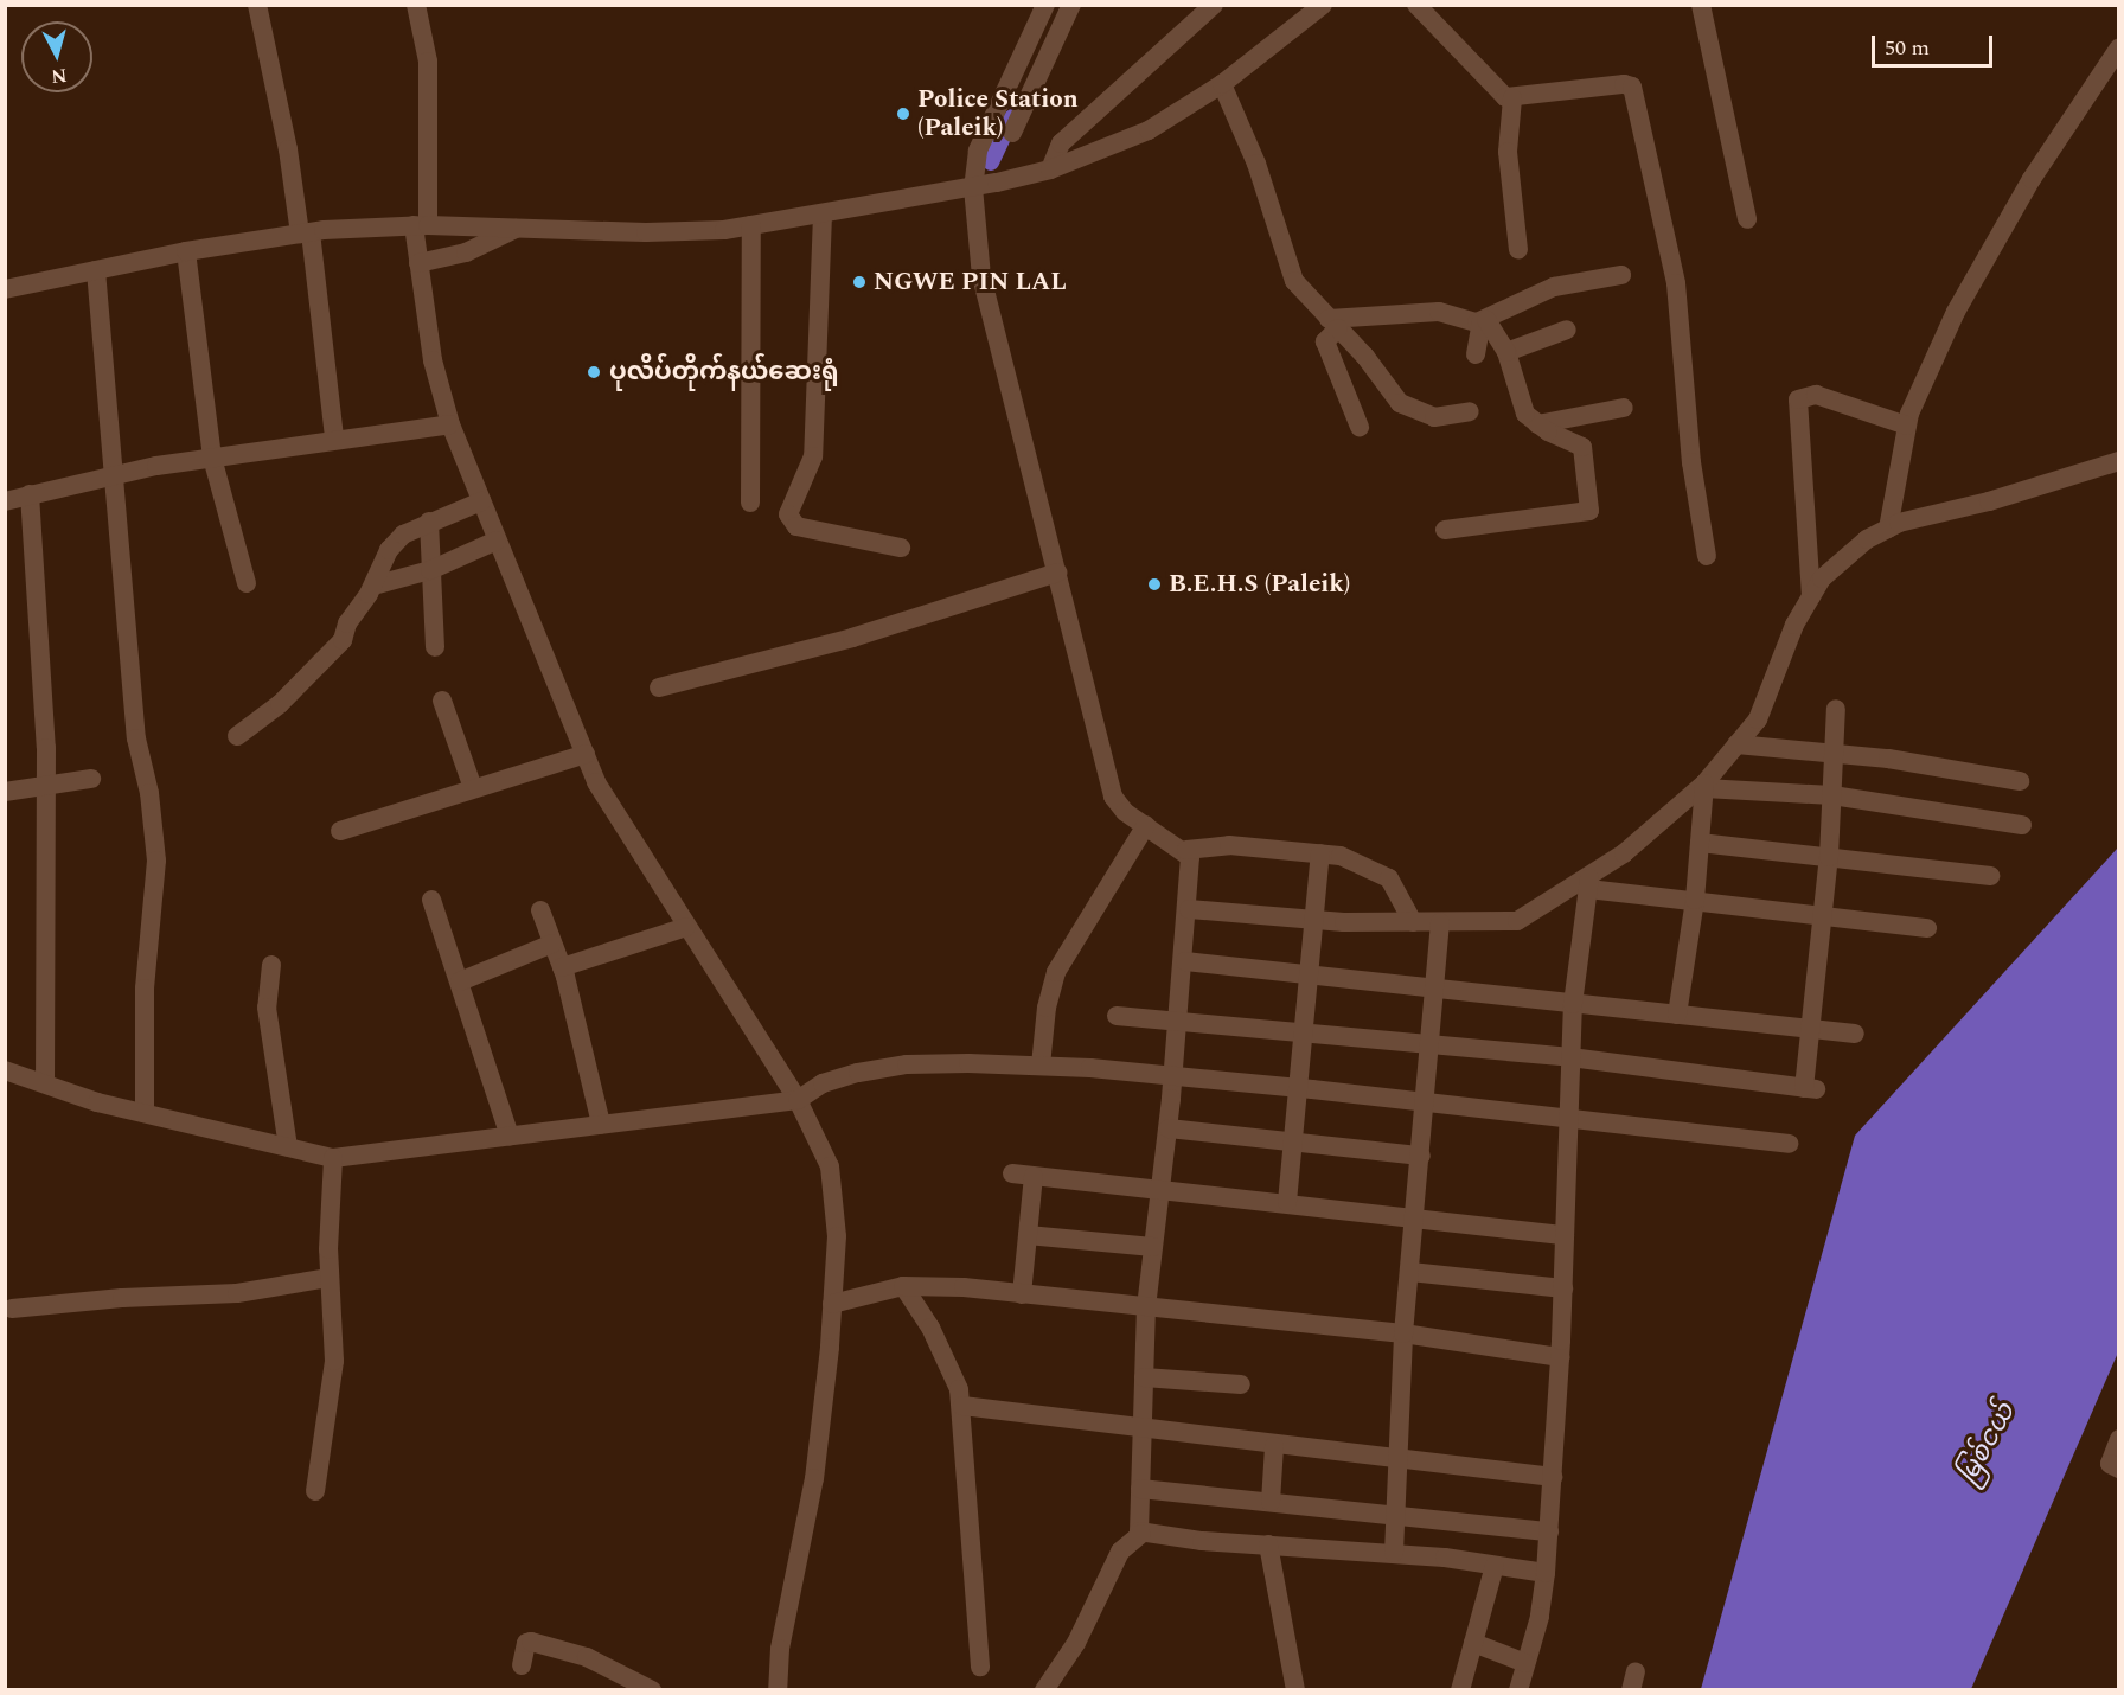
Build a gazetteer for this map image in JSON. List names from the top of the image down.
{
  "water": ["မြစ်ငယ်"],
  "places": [
    "Police Station (Paleik)",
    "NGWE PIN LAL",
    "ပုလိပ်တိုက်နယ်ဆေးရုံ",
    "B.E.H.S (Paleik)"
  ],
  "scale_bar": "50 m",
  "north": "bottom"
}
